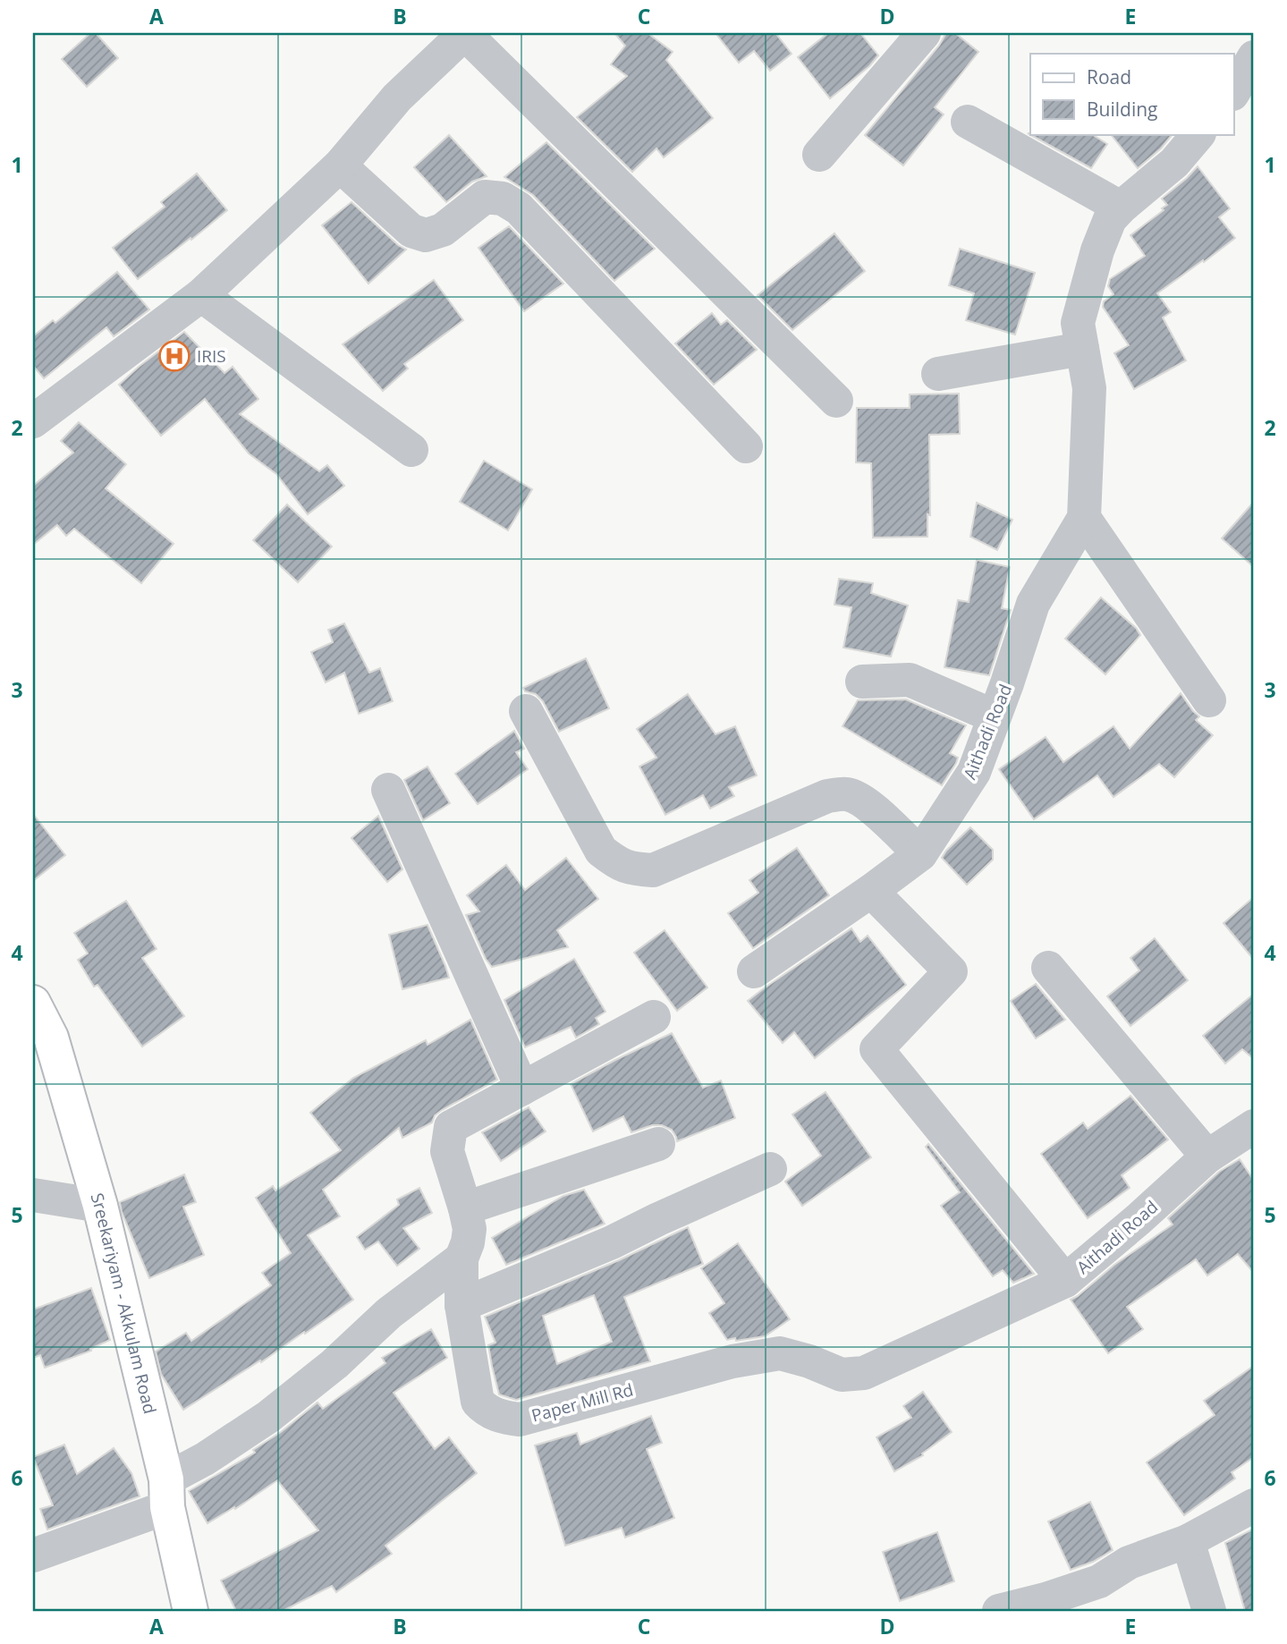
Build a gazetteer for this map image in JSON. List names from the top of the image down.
{
  "streets": {
    "main road": ["Sreekariyam - Akkulam Road"],
    "street": ["Aithadi Road", "Paper Mill Rd"]
  },
  "crossings": [
    ["Aithadi Road", "Paper Mill Rd"]
  ],
  "places": {
    "hospital": ["IRIS"]
  },
  "legend": ["Road", "Building"],
  "grid": {
    "columns": [
      "A",
      "B",
      "C",
      "D",
      "E"
    ],
    "rows": [
      "1",
      "2",
      "3",
      "4",
      "5",
      "6"
    ]
  }
}
